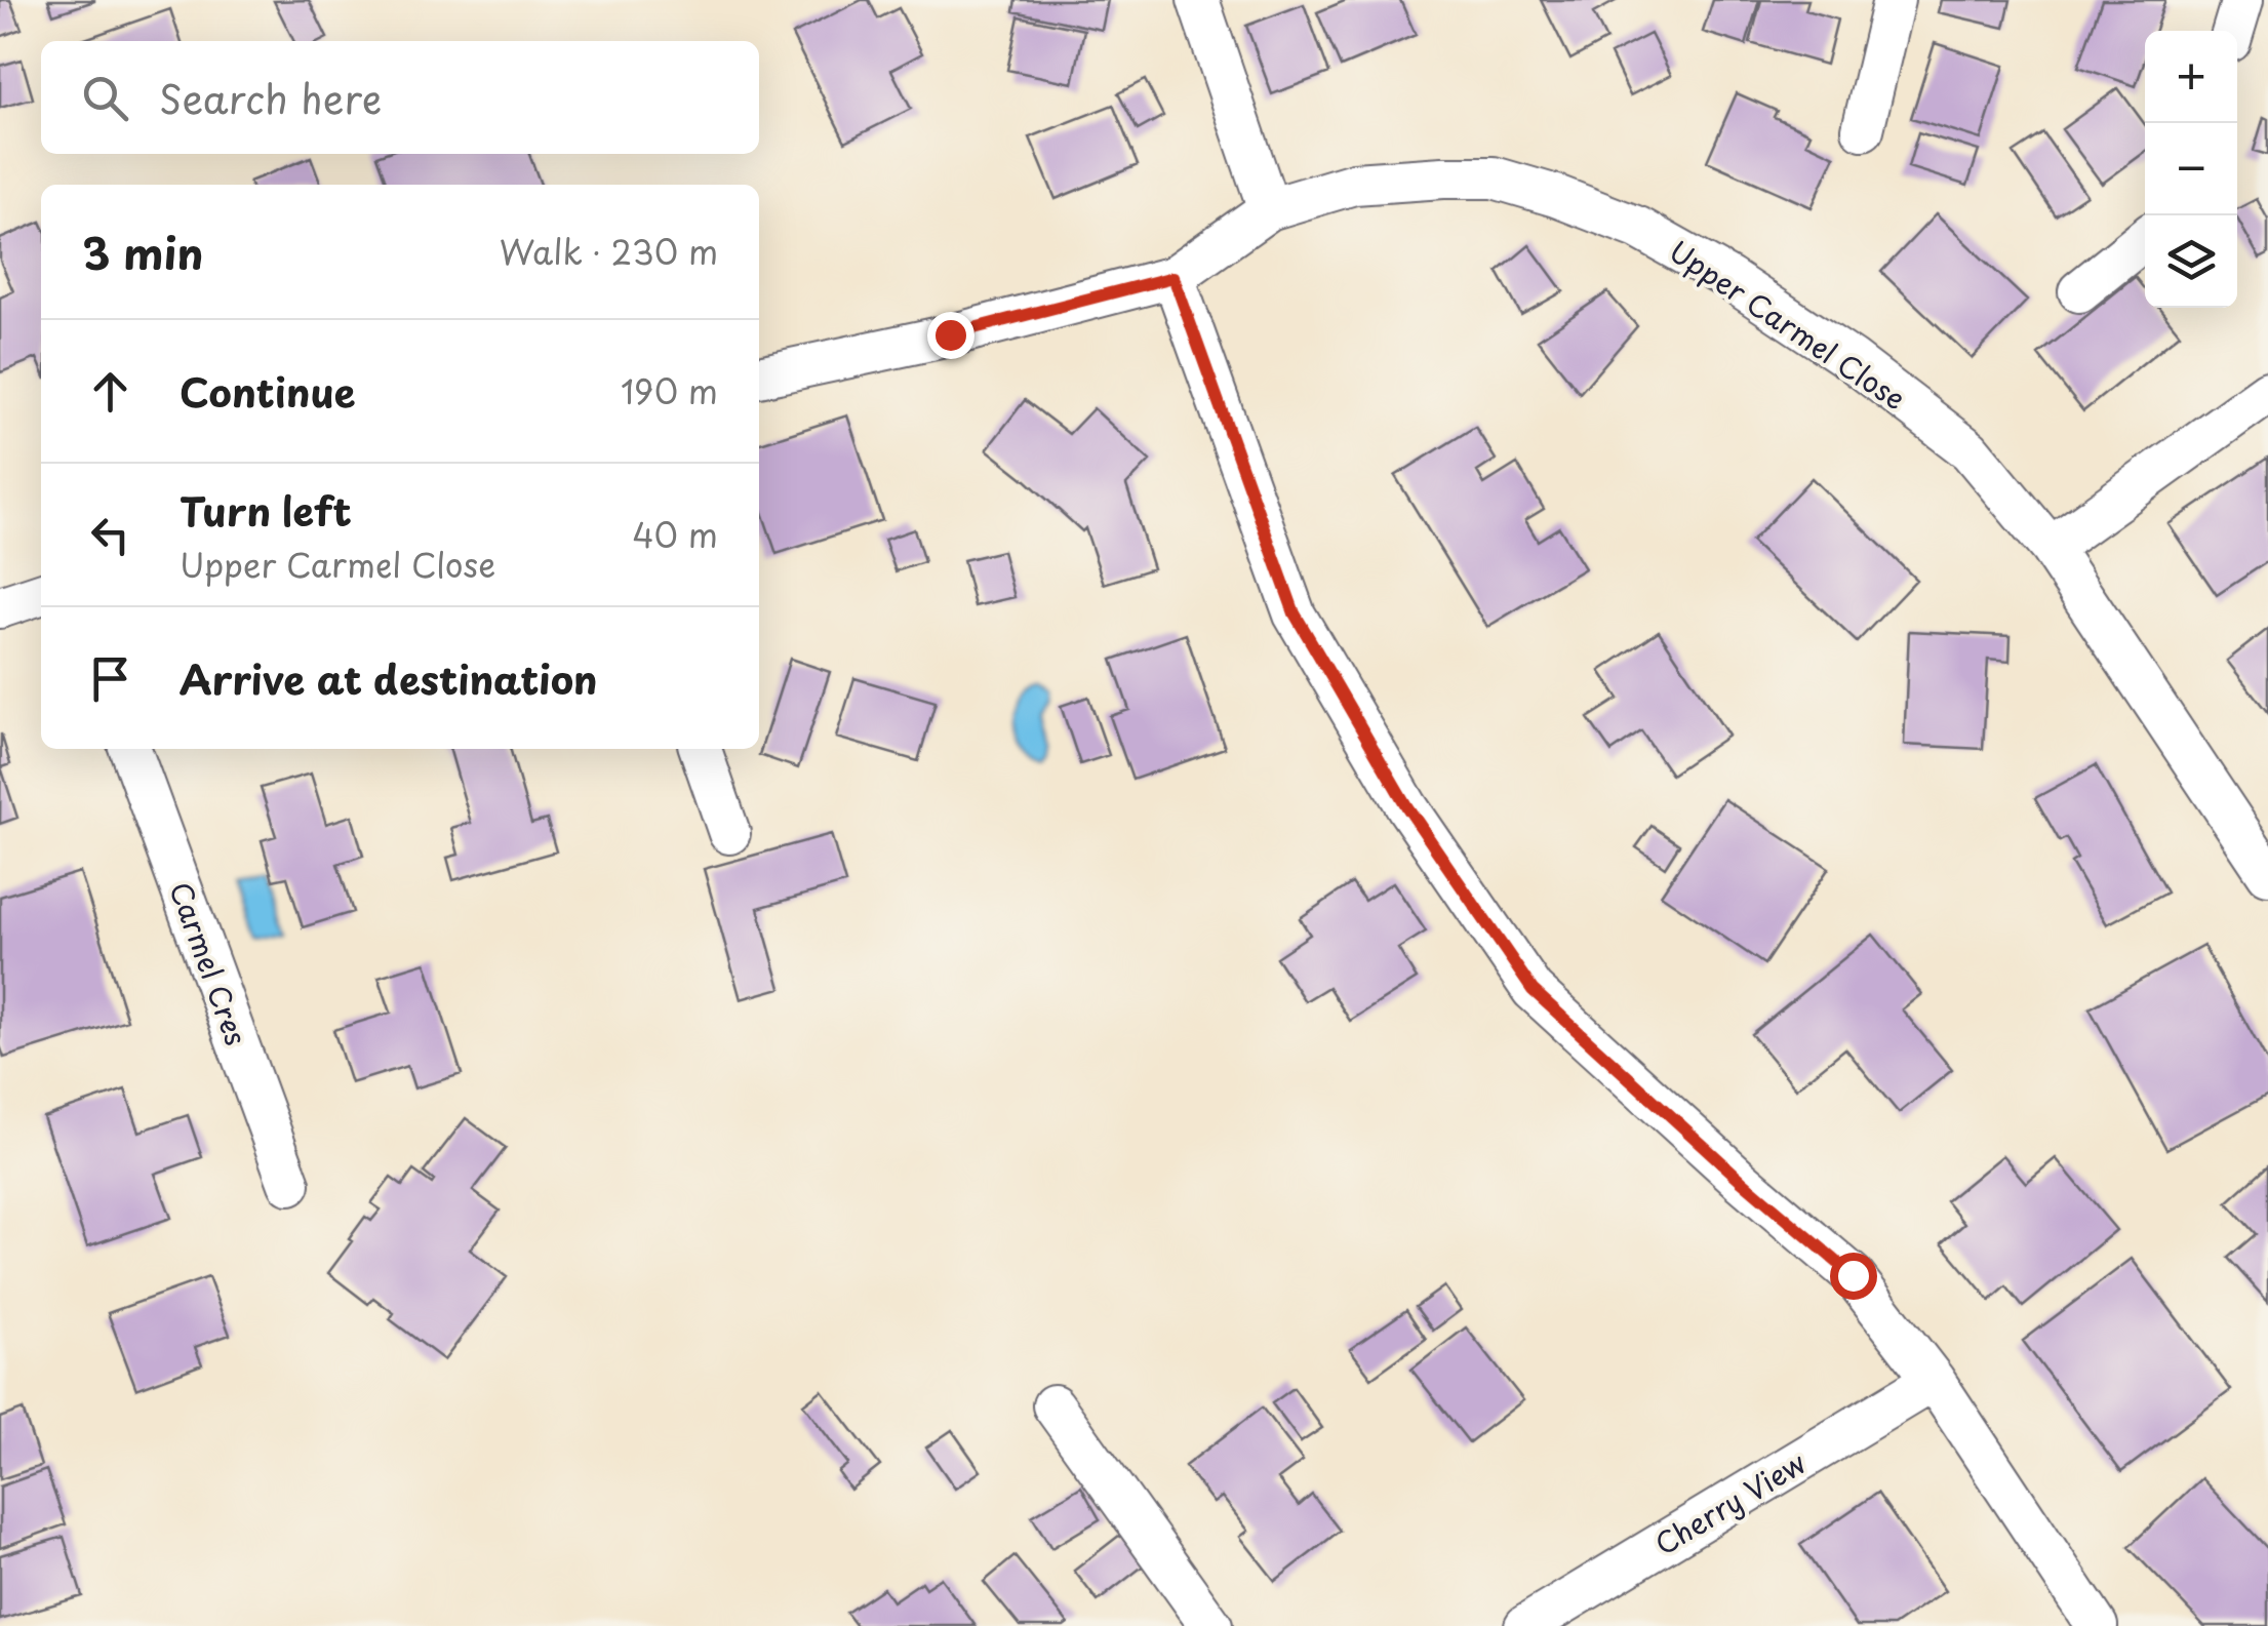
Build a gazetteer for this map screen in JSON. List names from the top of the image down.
{
  "streets": {
    "street": ["Upper Carmel Close", "Carmel Cres", "Cherry View"]
  },
  "page": {
    "map_buttons": ["+", "−"],
    "search": "Search here",
    "heading": ["3 min", "Walk · 230 m"],
    "list": [
      ["Continue", "190 m"],
      ["Turn left", "Upper Carmel Close", "40 m"],
      "Arrive at destination"
    ]
  }
}
